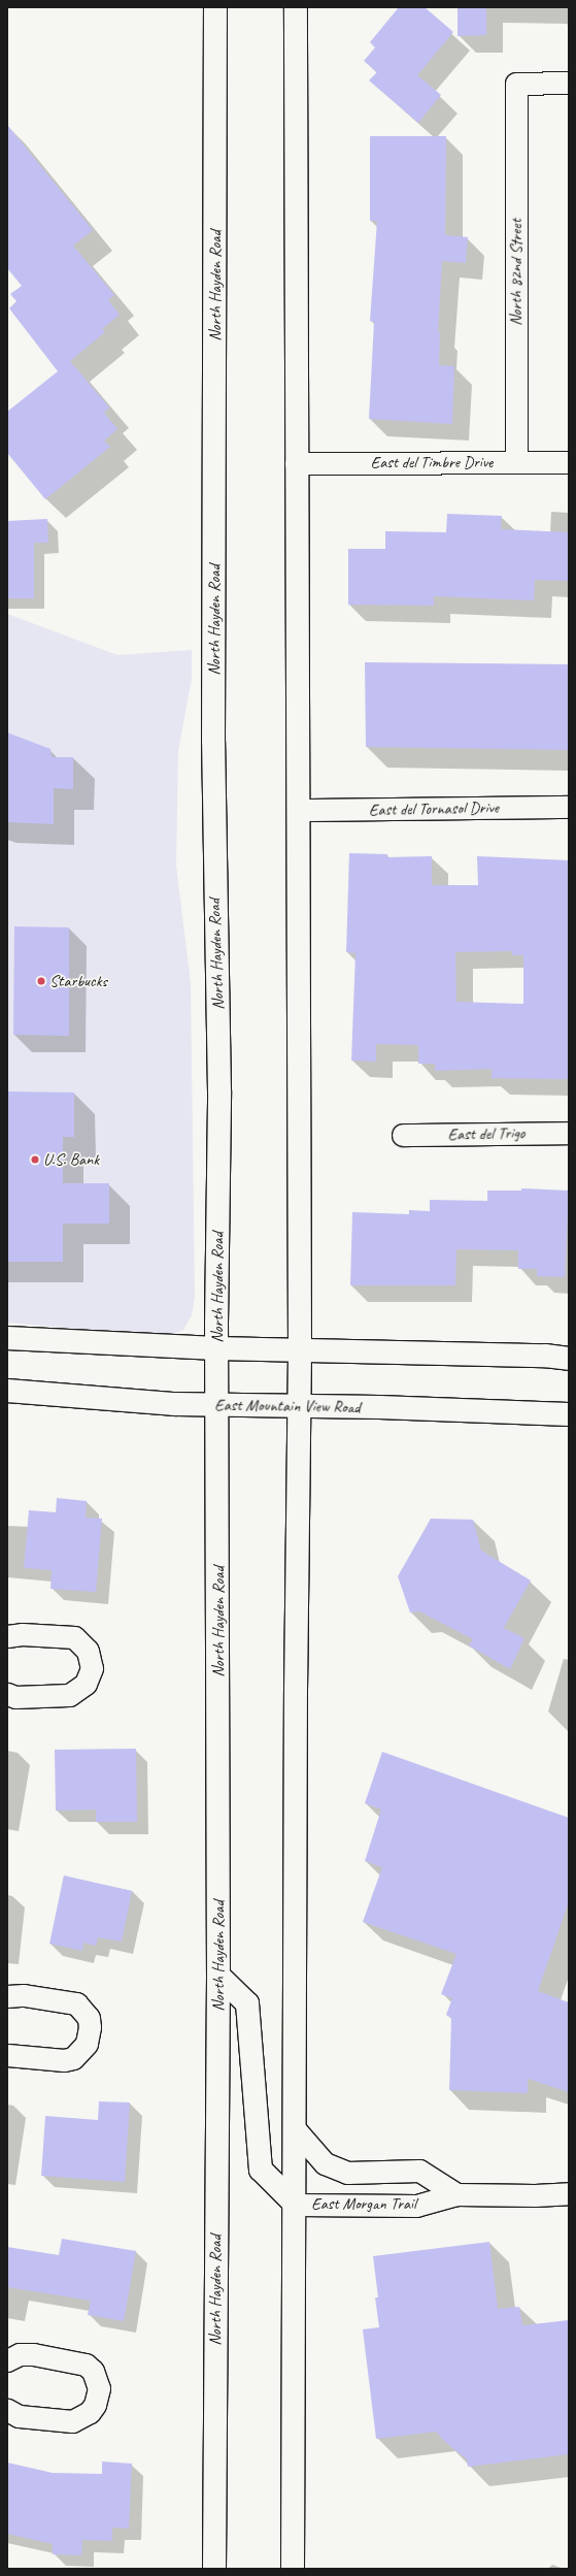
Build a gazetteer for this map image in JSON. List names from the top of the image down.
{
  "streets": {
    "main road": ["North Hayden Road", "East Mountain View Road"],
    "street": [
      "North 82nd Street",
      "East del Timbre Drive",
      "East del Tornasol Drive",
      "East del Trigo",
      "East Morgan Trail"
    ]
  },
  "crossings": [
    ["North 82nd Street", "East del Timbre Drive"],
    ["North Hayden Road", "East Mountain View Road"]
  ],
  "places": ["Starbucks", "U.S. Bank"]
}
